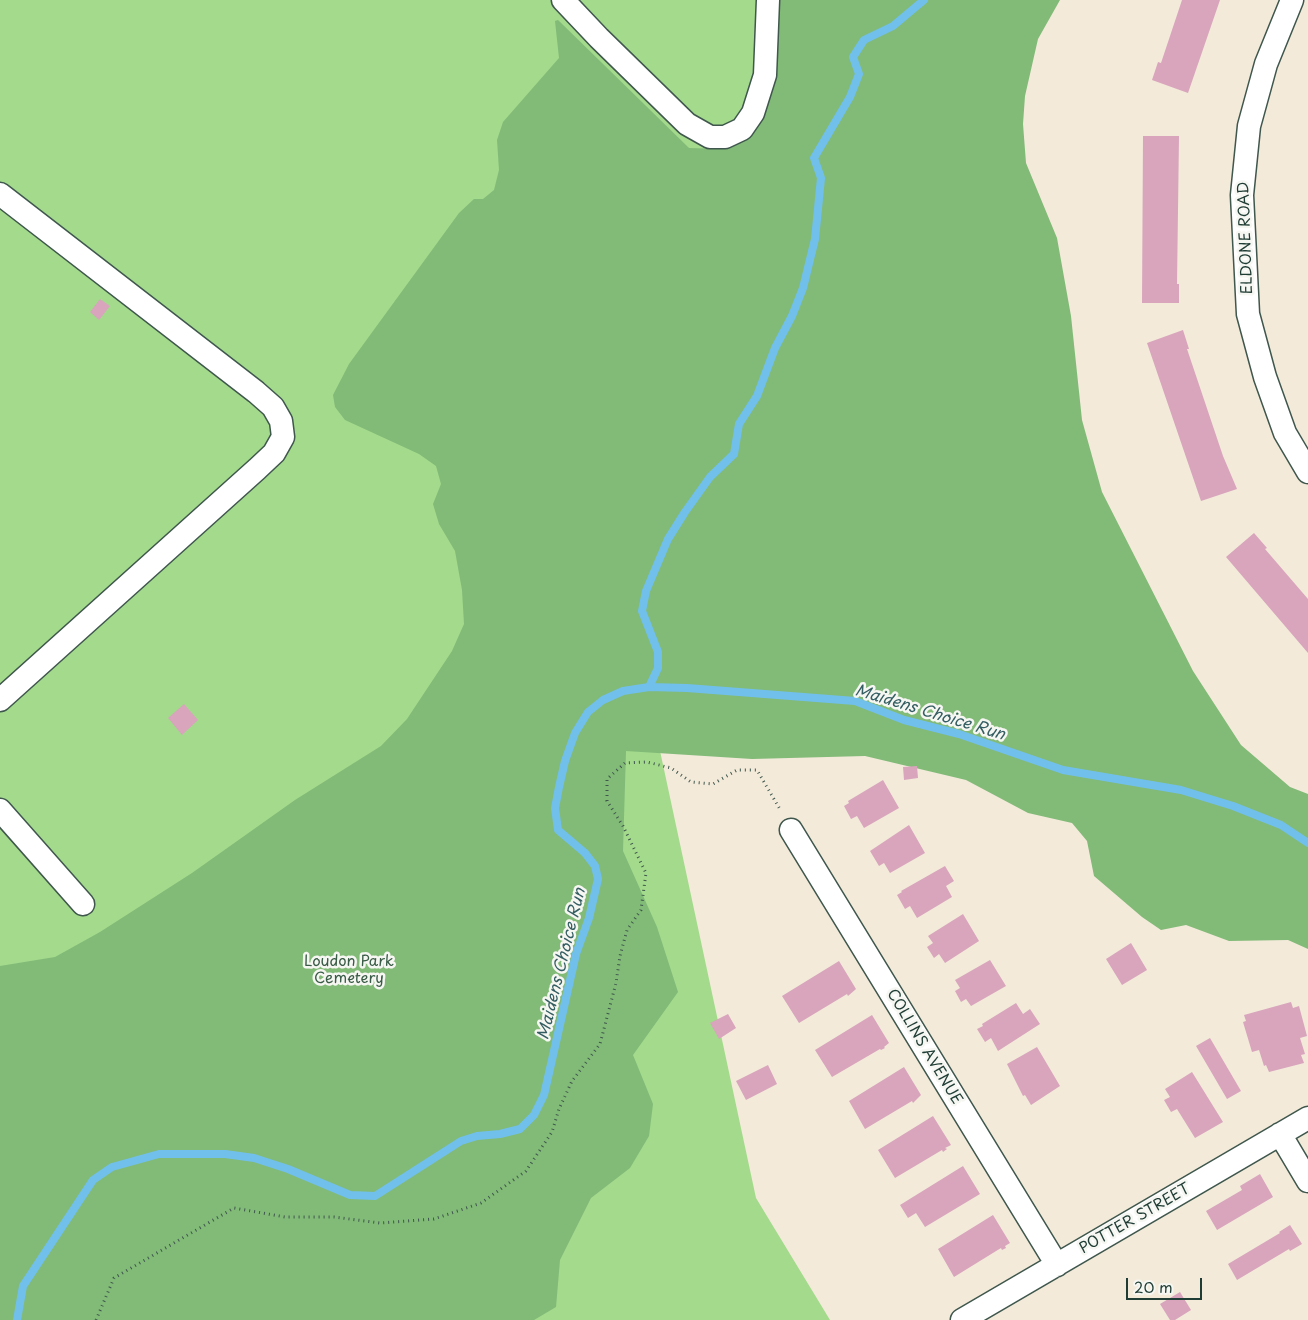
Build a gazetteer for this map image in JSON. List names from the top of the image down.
{
  "streets": {
    "street": ["ELDONE ROAD", "COLLINS AVENUE", "POTTER STREET"]
  },
  "crossings": [
    ["COLLINS AVENUE", "POTTER STREET"]
  ],
  "water": ["Maidens Choice Run"],
  "parks": ["Loudon Park Cemetery"],
  "scale_bar": "20 m"
}
